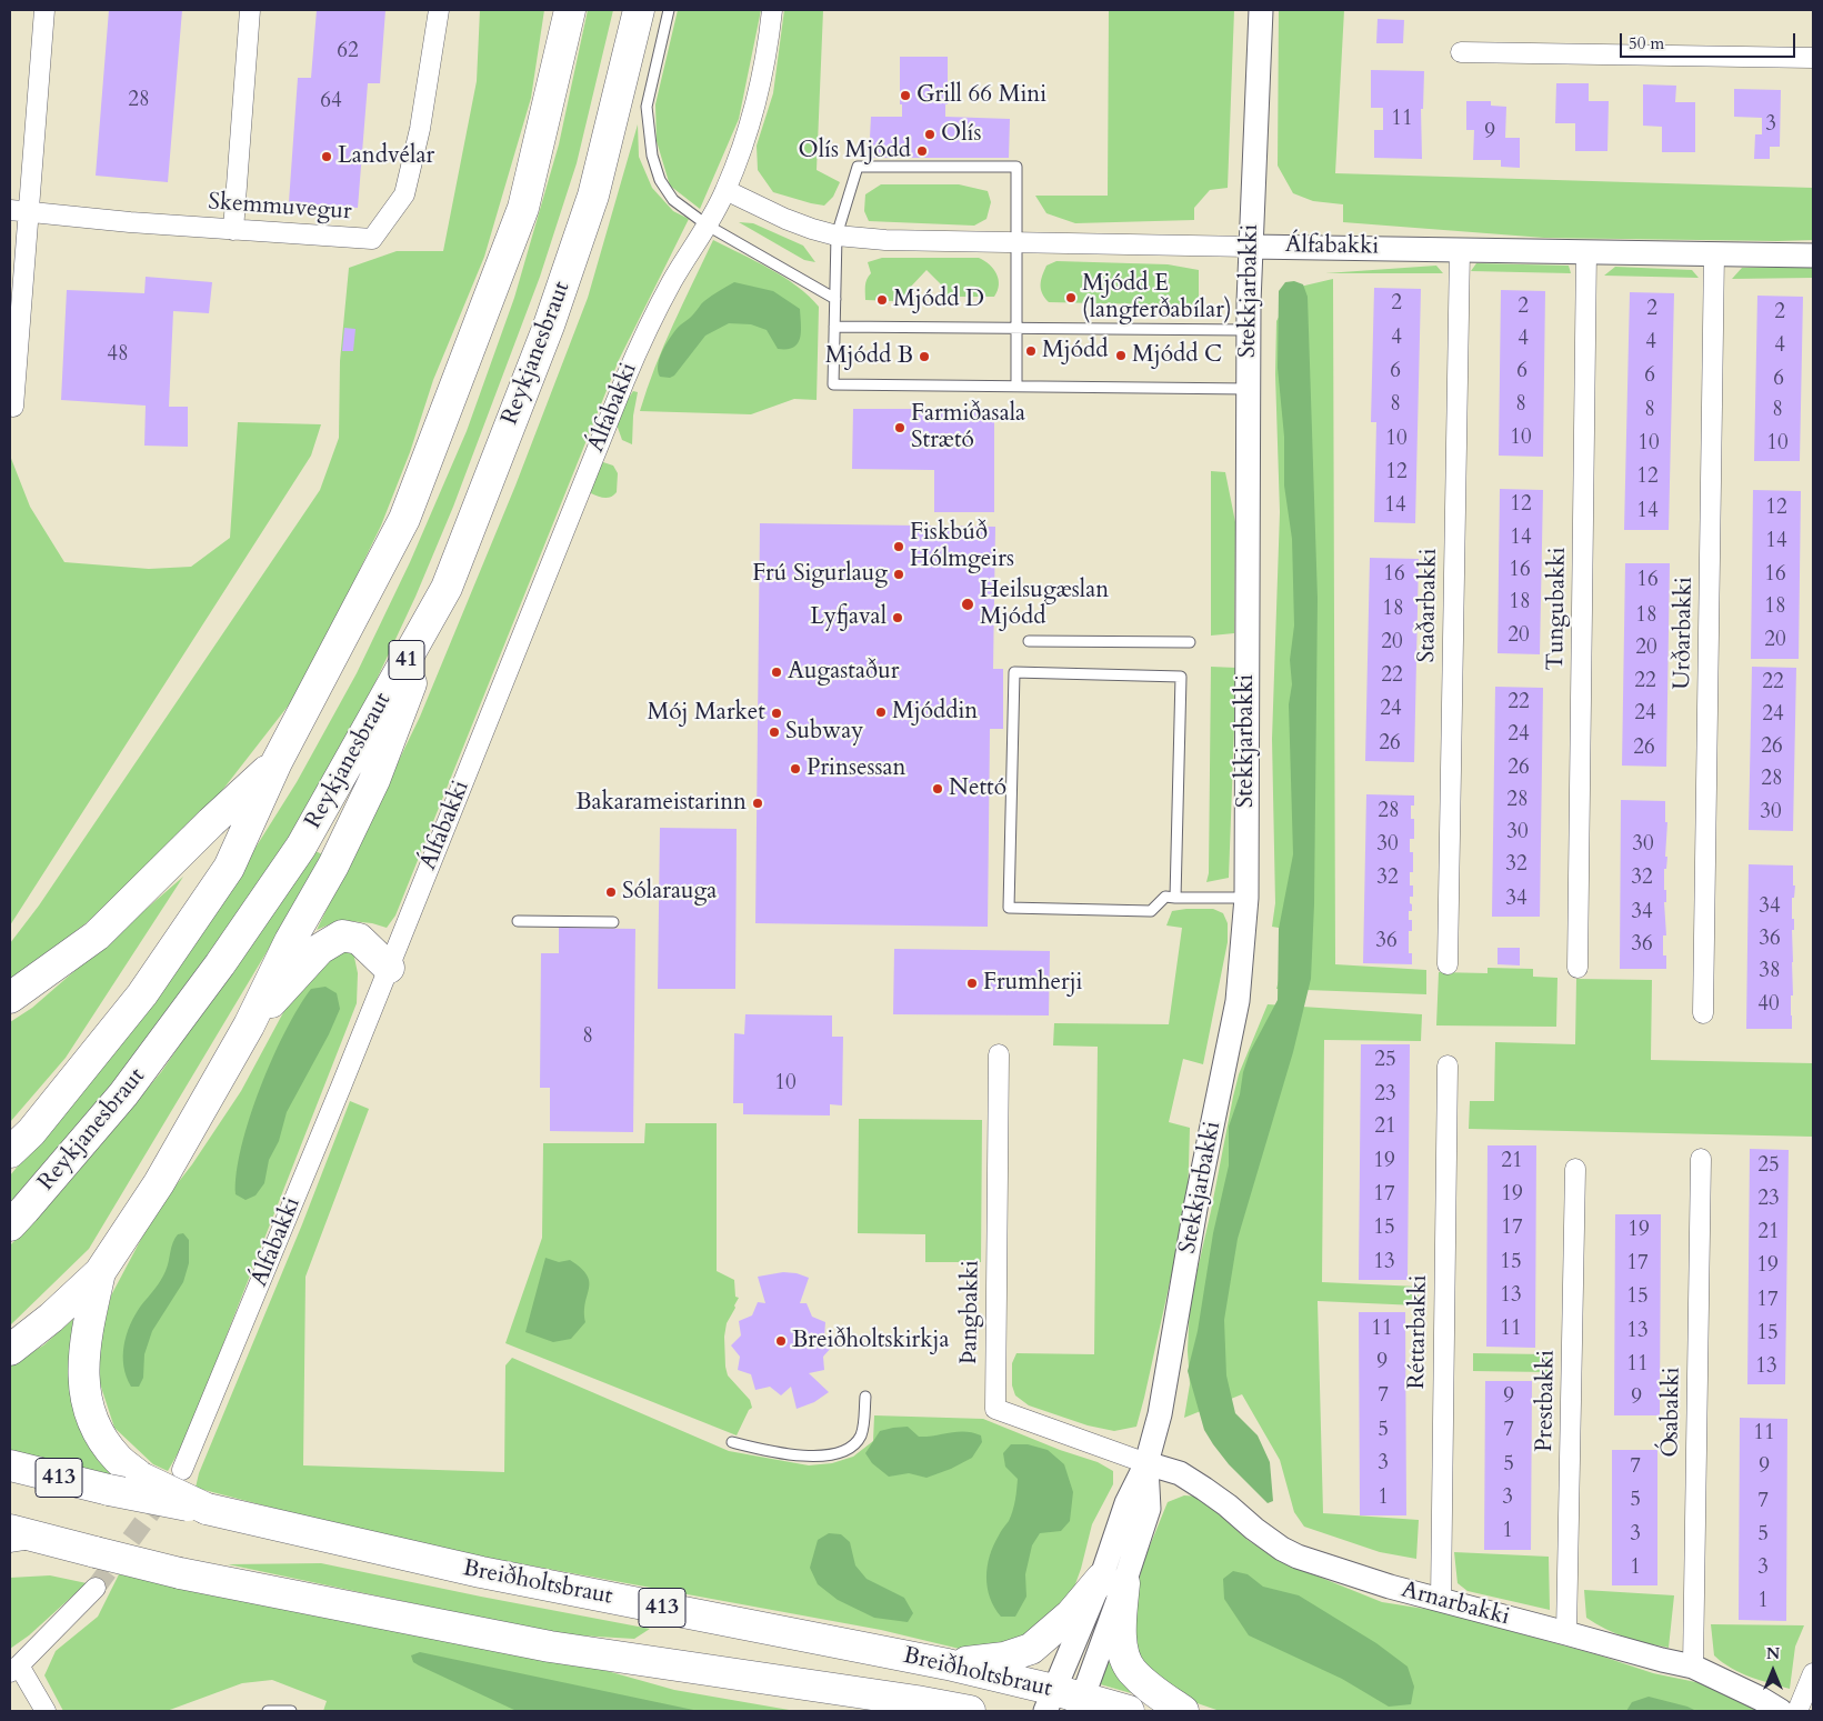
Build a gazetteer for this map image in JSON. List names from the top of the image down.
{
  "streets": {
    "main road": [
      "Reykjanesbraut",
      "41",
      "413",
      "Breiðholtsbraut"
    ],
    "street": [
      "Skemmuvegur",
      "Álfabakki",
      "Stekkjarbakki",
      "Staðarbakki",
      "Tungubakki",
      "Urðarbakki",
      "Þangbakki",
      "Réttarbakki",
      "Prestbakki",
      "Ósabakki",
      "Arnarbakki"
    ]
  },
  "crossings": [
    ["Álfabakki", "Stekkjarbakki"],
    ["Álfabakki", "Staðarbakki"],
    ["Álfabakki", "Tungubakki"],
    ["Álfabakki", "Urðarbakki"],
    ["Stekkjarbakki", "Þangbakki"],
    ["Stekkjarbakki", "Breiðholtsbraut"],
    ["Stekkjarbakki", "Arnarbakki"],
    ["Þangbakki", "Arnarbakki"],
    ["Réttarbakki", "Arnarbakki"],
    ["Prestbakki", "Arnarbakki"],
    ["Ósabakki", "Arnarbakki"],
    ["413", "Breiðholtsbraut"]
  ],
  "places": [
    "Grill 66 Mini",
    "Olís",
    "Olís Mjódd",
    "Landvélar",
    "Mjódd E (langferðabílar)",
    "Mjódd D",
    "Mjódd",
    "Mjódd C",
    "Mjódd B",
    "Farmiðasala Strætó",
    "Fiskbúð Hólmgeirs",
    "Frú Sigurlaug",
    "Heilsugæslan Mjódd",
    "Lyfjaval",
    "Augastaður",
    "Mjóddin",
    "Mój Market",
    "Subway",
    "Prinsessan",
    "Nettó",
    "Bakarameistarinn",
    "Sólarauga",
    "Frumherji",
    "Breiðholtskirkja"
  ],
  "house_numbers": [
    "62",
    "28",
    "64",
    "11",
    "3",
    "9",
    "2",
    "2",
    "2",
    "2",
    "4",
    "4",
    "4",
    "4",
    "48",
    "6",
    "6",
    "6",
    "6",
    "8",
    "8",
    "8",
    "8",
    "10",
    "10",
    "10",
    "10",
    "12",
    "12",
    "12",
    "14",
    "12",
    "14",
    "14",
    "14",
    "16",
    "16",
    "16",
    "16",
    "18",
    "18",
    "18",
    "18",
    "20",
    "20",
    "20",
    "20",
    "22",
    "22",
    "22",
    "22",
    "24",
    "24",
    "24",
    "24",
    "26",
    "26",
    "26",
    "26",
    "28",
    "28",
    "28",
    "30",
    "30",
    "30",
    "30",
    "32",
    "32",
    "32",
    "34",
    "34",
    "34",
    "36",
    "36",
    "36",
    "38",
    "40",
    "8",
    "25",
    "10",
    "23",
    "21",
    "19",
    "21",
    "25",
    "17",
    "19",
    "23",
    "15",
    "17",
    "19",
    "21",
    "13",
    "15",
    "17",
    "19",
    "13",
    "15",
    "17",
    "11",
    "11",
    "13",
    "15",
    "9",
    "11",
    "13",
    "7",
    "9",
    "9",
    "5",
    "7",
    "11",
    "3",
    "5",
    "7",
    "9",
    "1",
    "3",
    "5",
    "7",
    "1",
    "3",
    "5",
    "1",
    "3",
    "1"
  ],
  "scale_bar": "50 m",
  "north": "top"
}
